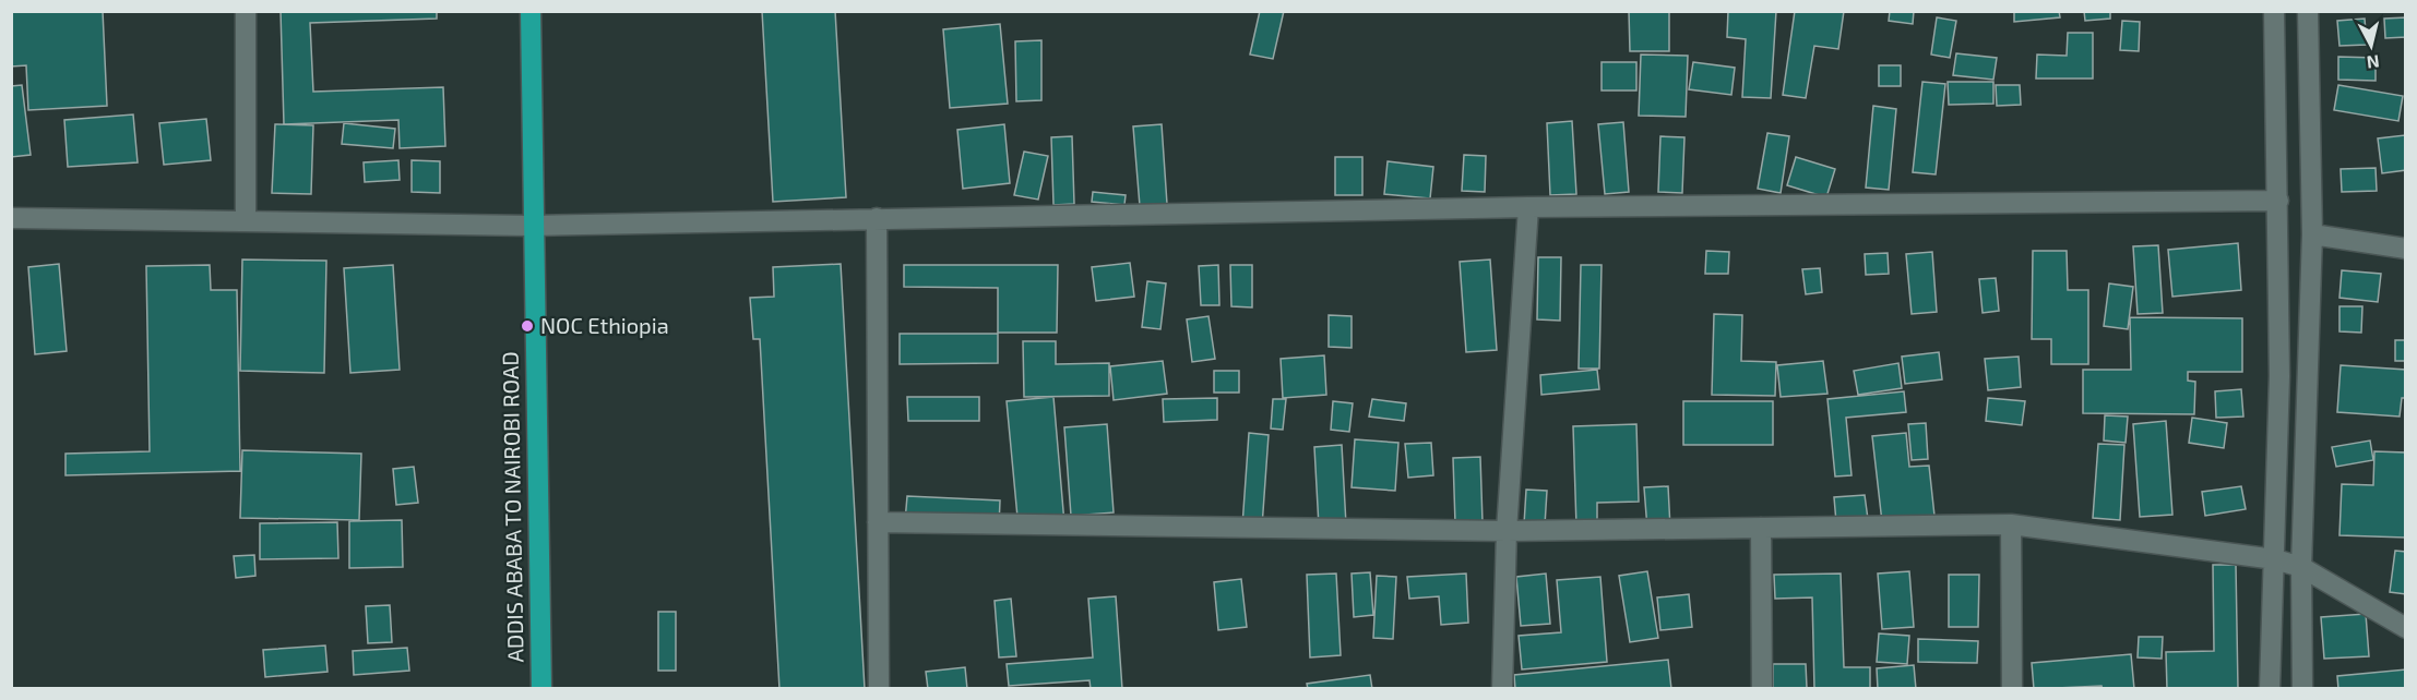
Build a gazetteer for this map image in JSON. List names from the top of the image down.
{
  "streets": {
    "highway": ["ADDIS ABABA TO NAIROBI ROAD"]
  },
  "places": ["NOC Ethiopia"],
  "north": "bottom"
}
